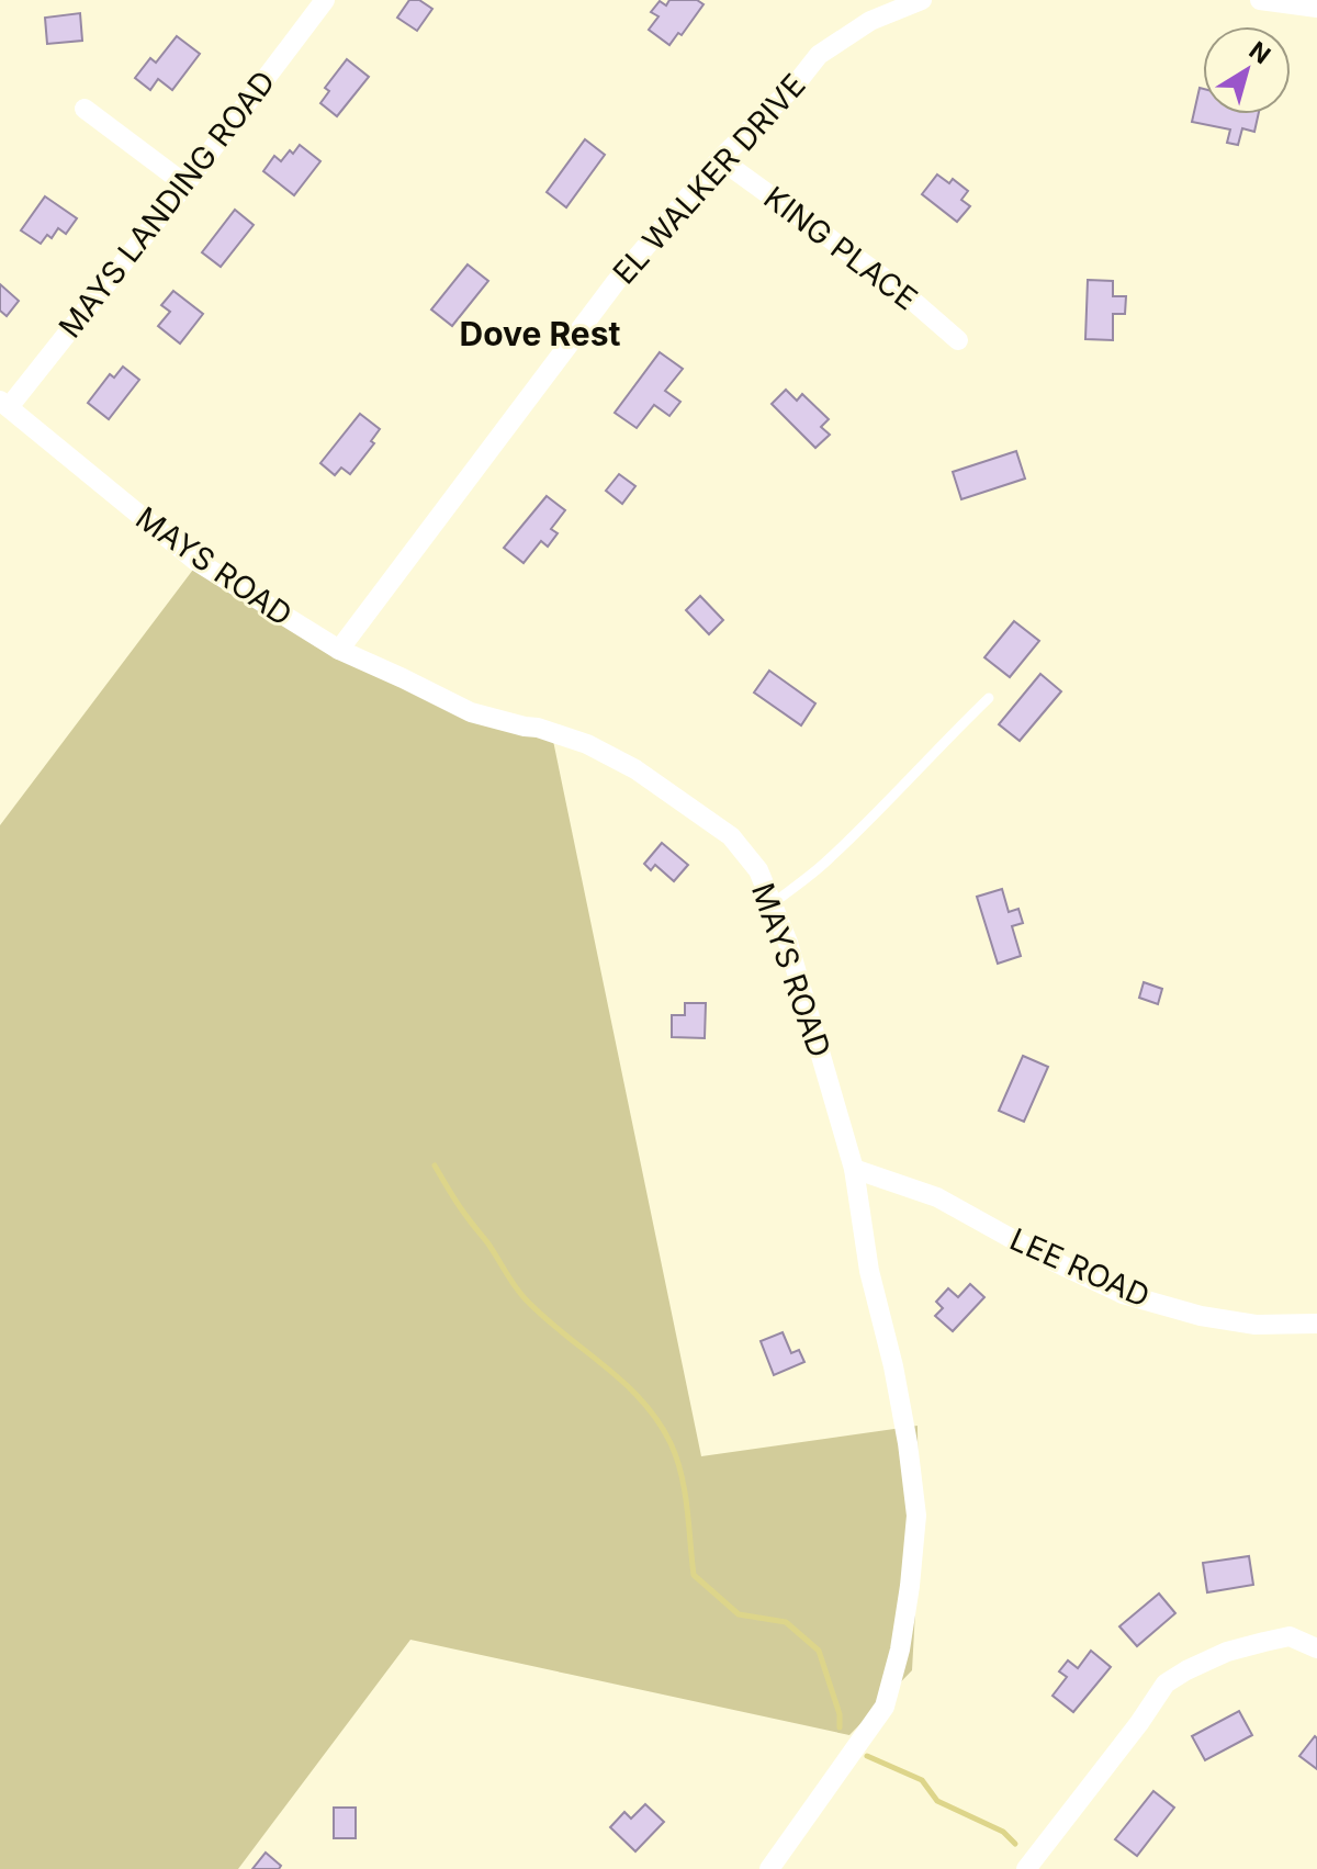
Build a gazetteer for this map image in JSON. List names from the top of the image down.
{
  "streets": {
    "street": [
      "EL WALKER DRIVE",
      "MAYS LANDING ROAD",
      "KING PLACE",
      "MAYS ROAD",
      "LEE ROAD"
    ]
  },
  "crossings": [
    ["EL WALKER DRIVE", "KING PLACE"],
    ["EL WALKER DRIVE", "MAYS ROAD"],
    ["MAYS LANDING ROAD", "MAYS ROAD"],
    ["MAYS ROAD", "LEE ROAD"]
  ],
  "districts": ["Dove Rest"],
  "north": "top right"
}
